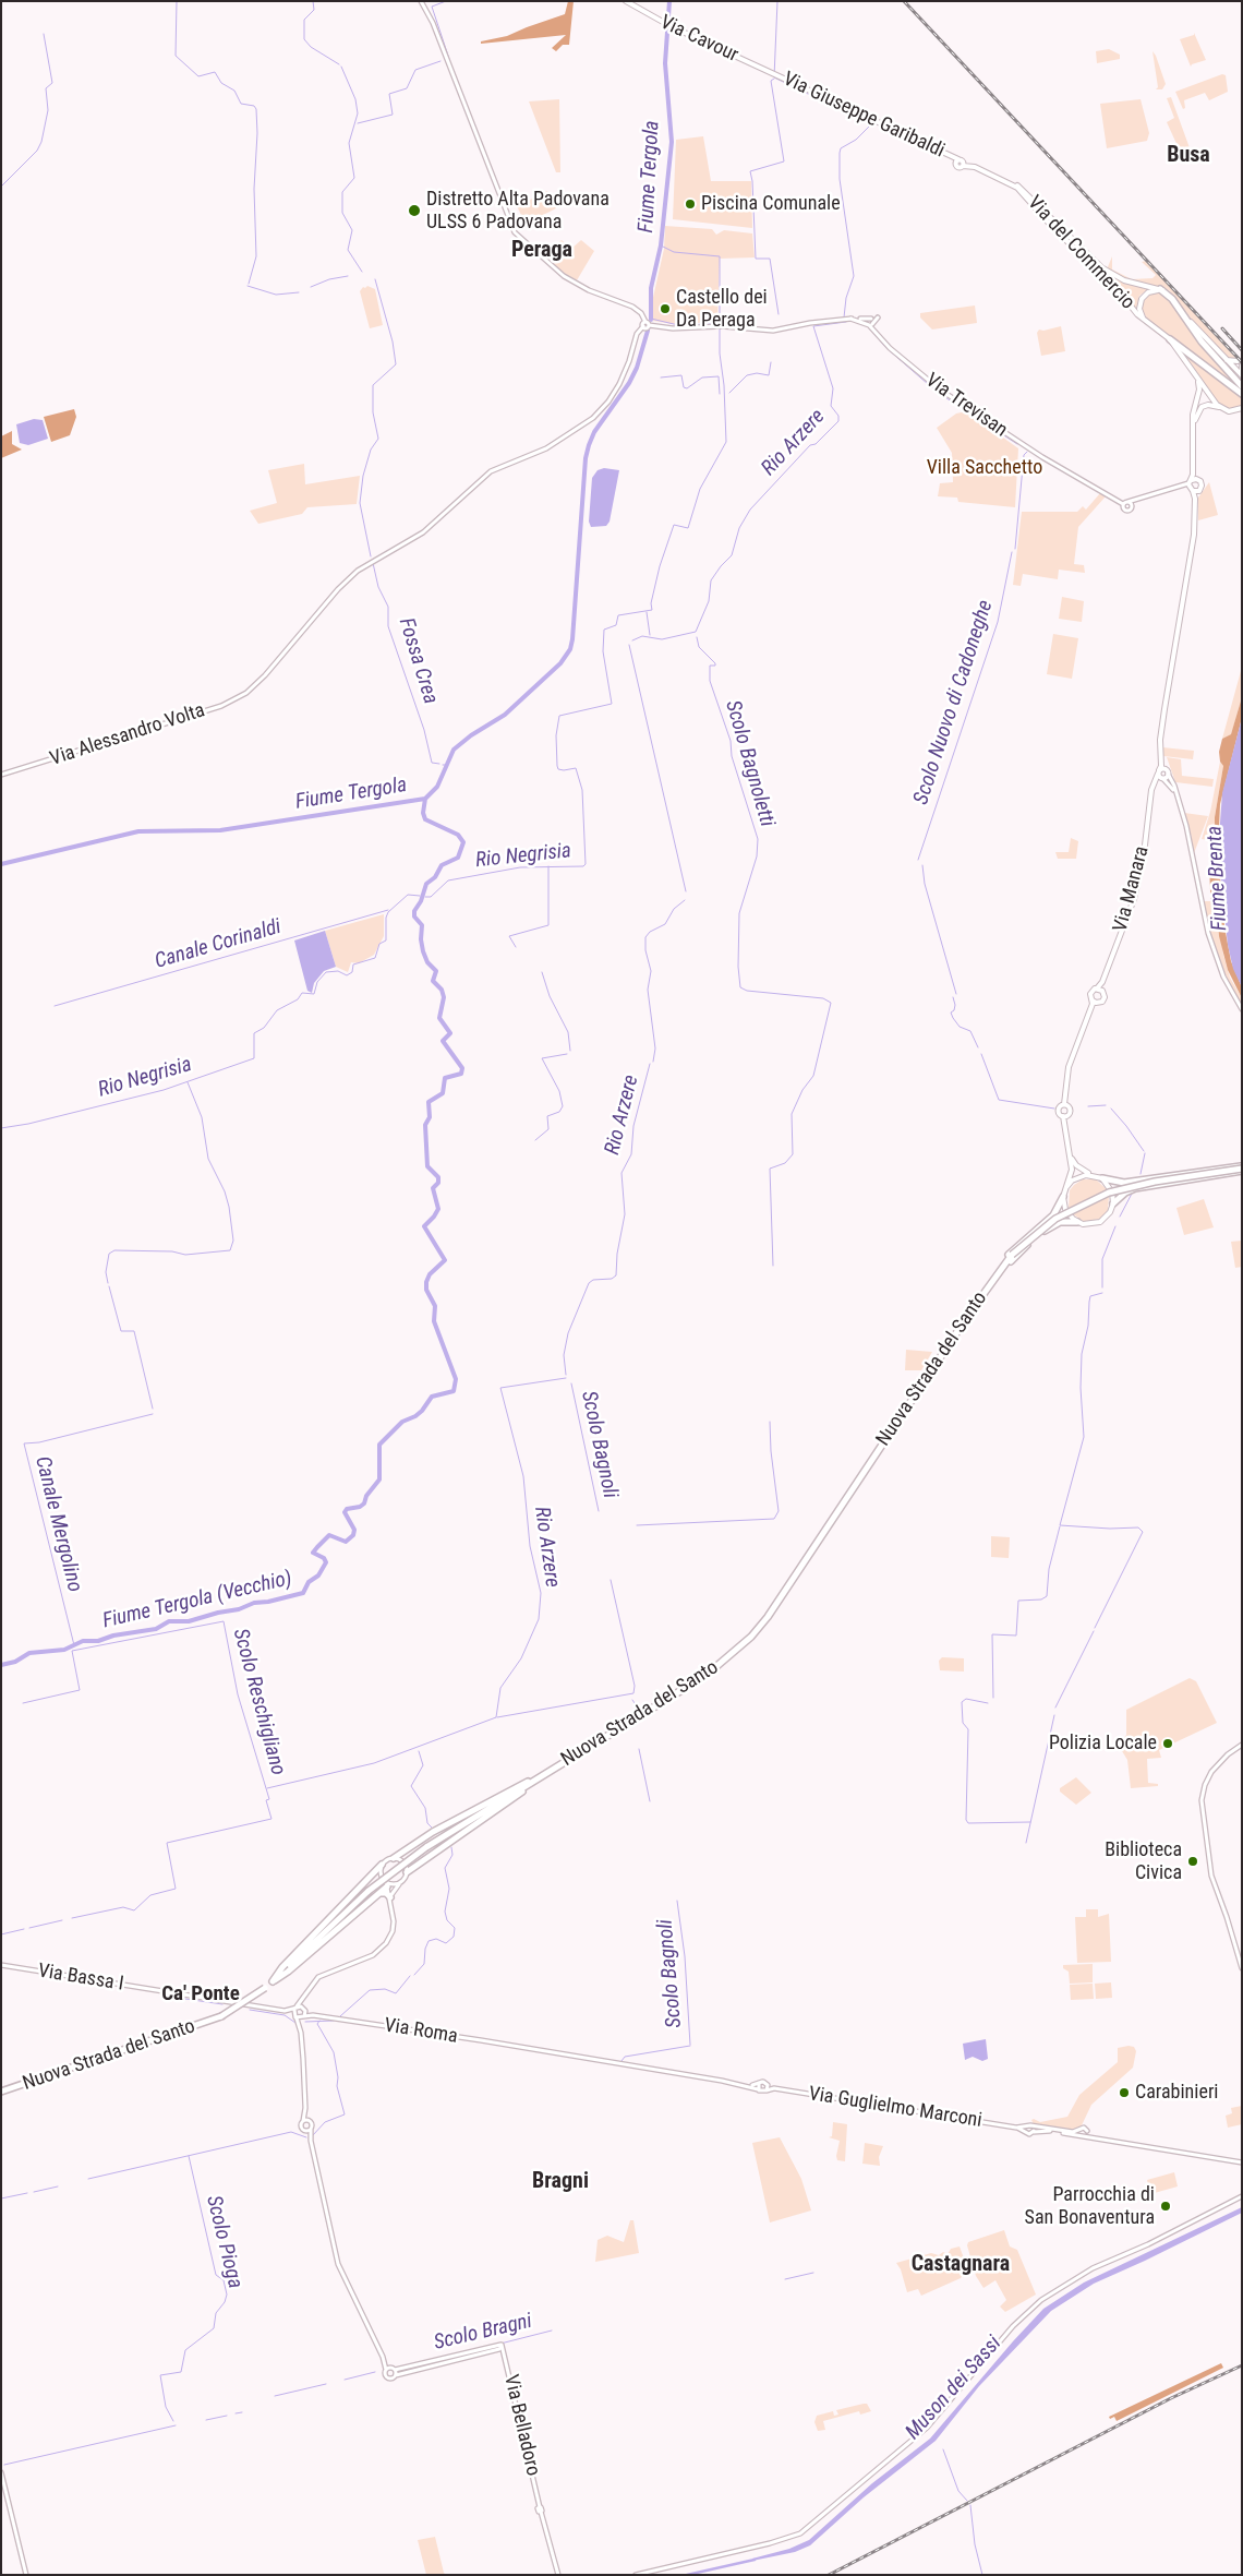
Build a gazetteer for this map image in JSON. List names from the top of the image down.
{
  "streets": {
    "highway": ["Via del Commercio", "Nuova Strada del Santo"],
    "main road": [
      "Via Cavour",
      "Via Giuseppe Garibaldi",
      "Via Trevisan",
      "Via Alessandro Volta",
      "Via Manara",
      "Via Bassa I",
      "Via Roma",
      "Via Guglielmo Marconi",
      "Via Belladoro"
    ]
  },
  "crossings": [
    ["Via Cavour", "Via Giuseppe Garibaldi"],
    ["Via Giuseppe Garibaldi", "Via del Commercio"]
  ],
  "districts": [
    "Busa",
    "Peraga",
    "Ca' Ponte",
    "Bragni",
    "Castagnara"
  ],
  "water": [
    "Fiume Tergola",
    "Rio Arzere",
    "Fossa Crea",
    "Scolo Nuovo di Cadoneghe",
    "Scolo Bagnoletti",
    "Rio Negrisia",
    "Fiume Brenta",
    "Canale Corinaldi",
    "Scolo Bagnoli",
    "Canale Mergolino",
    "Fiume Tergola (Vecchio)",
    "Scolo Reschigliano",
    "Scolo Pioga",
    "Scolo Bragni",
    "Muson dei Sassi"
  ],
  "parks": ["Villa Sacchetto"],
  "places": [
    "Piscina Comunale",
    "Distretto Alta Padovana ULSS 6 Padovana",
    "Castello dei Da Peraga",
    "Polizia Locale",
    "Biblioteca Civica",
    "Carabinieri",
    "Parrocchia di San Bonaventura"
  ]
}
